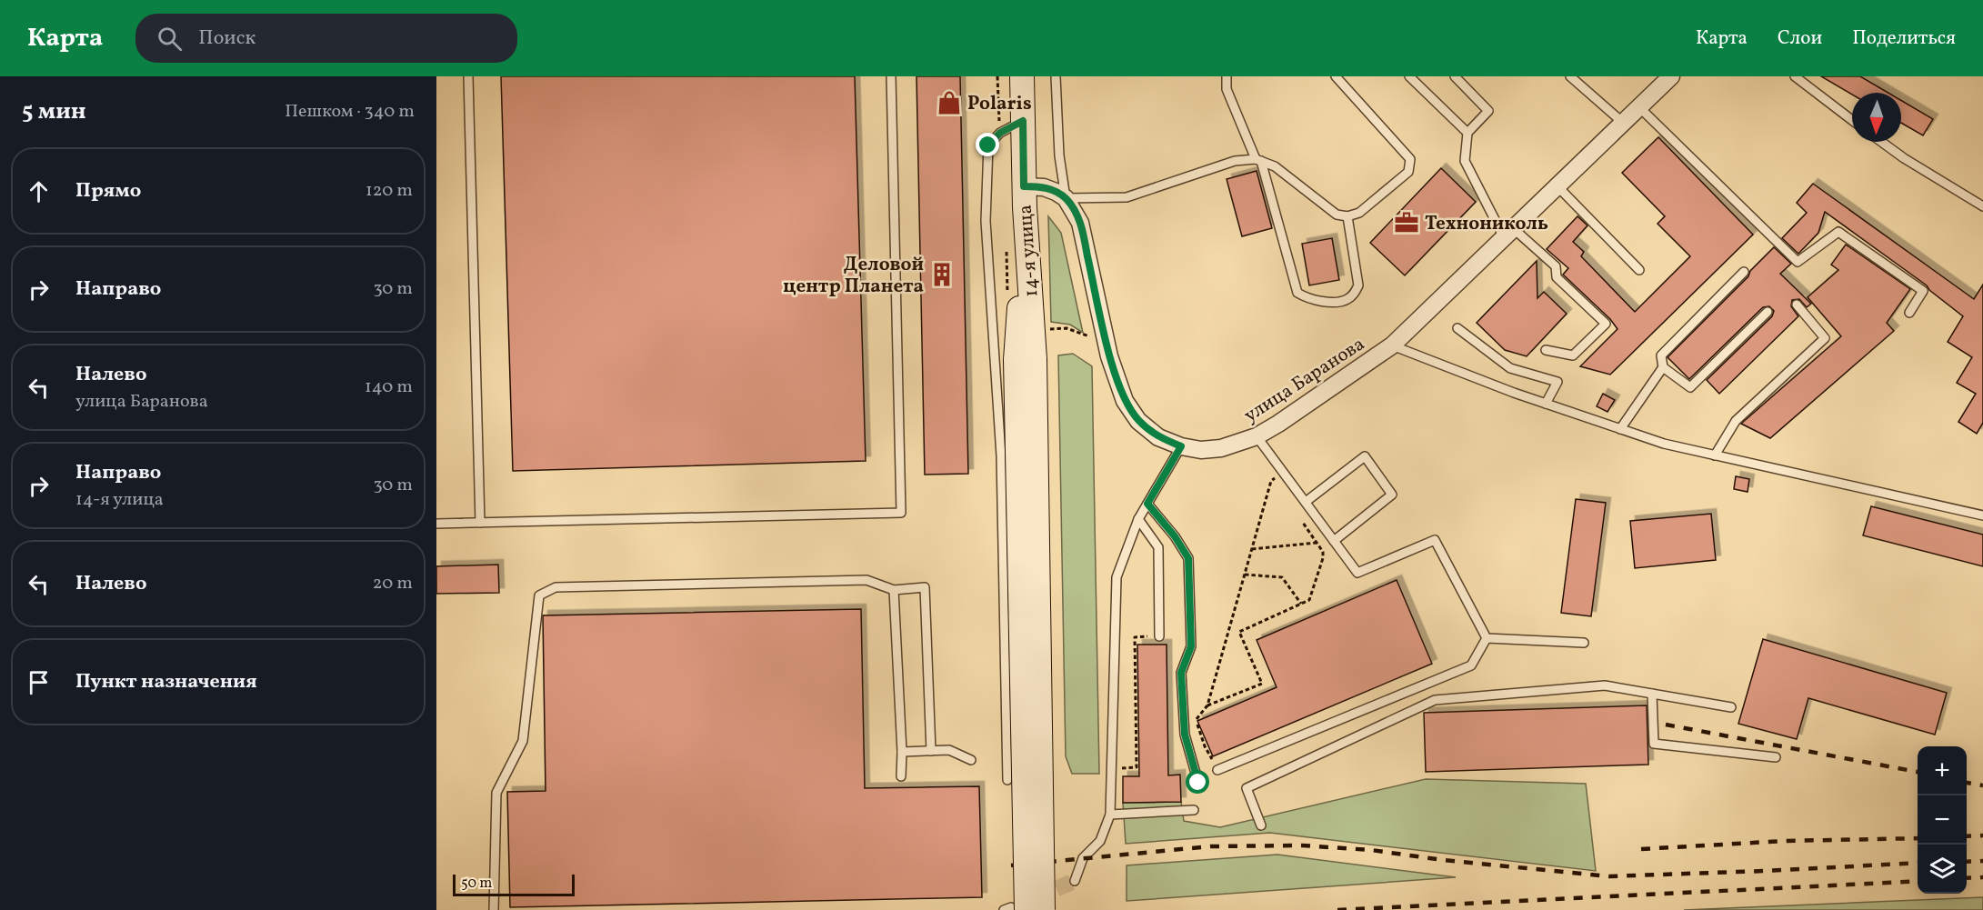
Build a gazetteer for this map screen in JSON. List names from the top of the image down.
{
  "streets": {
    "main road": ["14-я улица"],
    "street": ["улица Баранова"]
  },
  "places": {
    "shop": ["Polaris"],
    "office": ["Технониколь"],
    "building": ["Деловой центр Планета"]
  },
  "scale_bar": "50 m",
  "north": "bottom",
  "page": {
    "header": "Карта",
    "search": "Поиск",
    "nav": ["Карта", "Слои", "Поделиться"],
    "heading": ["5 мин", "Пешком · 340 m"],
    "list": [
      ["Прямо", "120 m"],
      ["Направо", "30 m"],
      ["Налево", "улица Баранова", "140 m"],
      ["Направо", "14-я улица", "30 m"],
      ["Налево", "20 m"],
      "Пункт назначения"
    ],
    "map_buttons": ["+", "−"],
    "scale": "50 m"
  }
}
